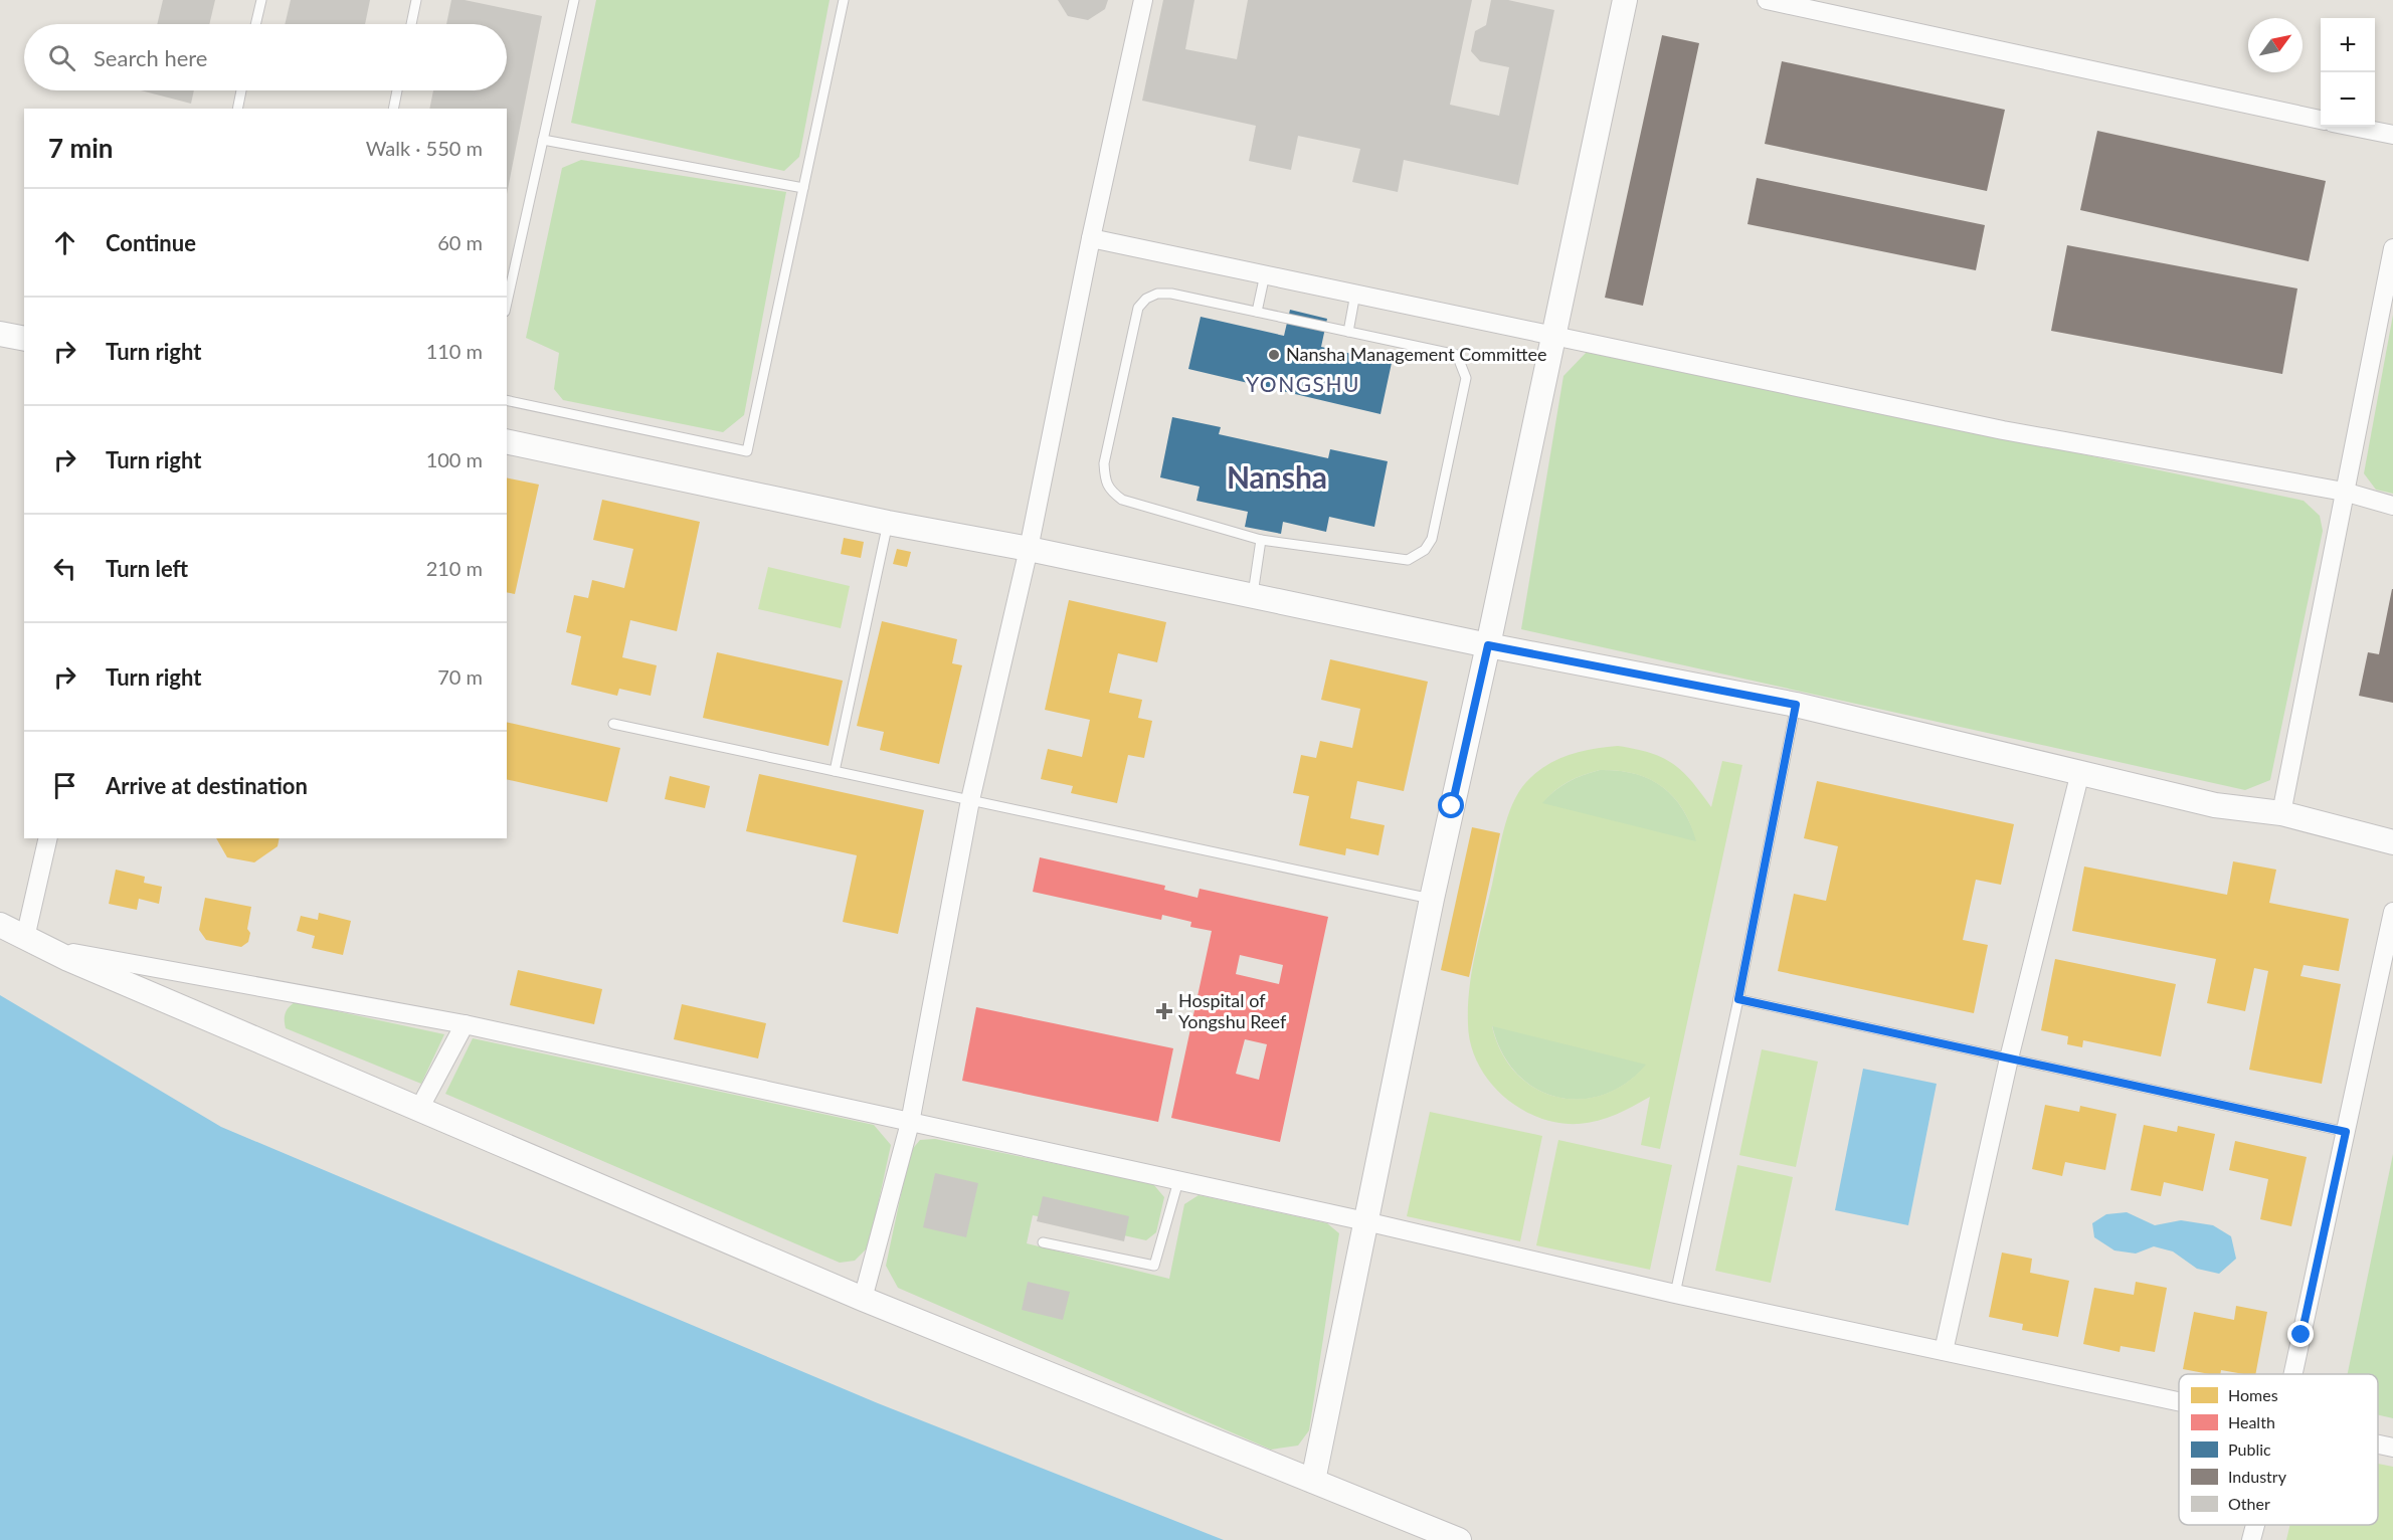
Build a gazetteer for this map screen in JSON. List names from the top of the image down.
{
  "districts": ["YONGSHU", "Nansha"],
  "places": {
    "other": ["Nansha Management Committee"],
    "health": ["Hospital of Yongshu Reef"]
  },
  "legend": [
    "Homes",
    "Health",
    "Public",
    "Industry",
    "Other"
  ],
  "north": "top right",
  "page": {
    "map_buttons": ["+", "−"],
    "search": "Search here",
    "heading": ["7 min", "Walk · 550 m"],
    "list": [
      ["Continue", "60 m"],
      ["Turn right", "110 m"],
      ["Turn right", "100 m"],
      ["Turn left", "210 m"],
      ["Turn right", "70 m"],
      "Arrive at destination"
    ]
  }
}
